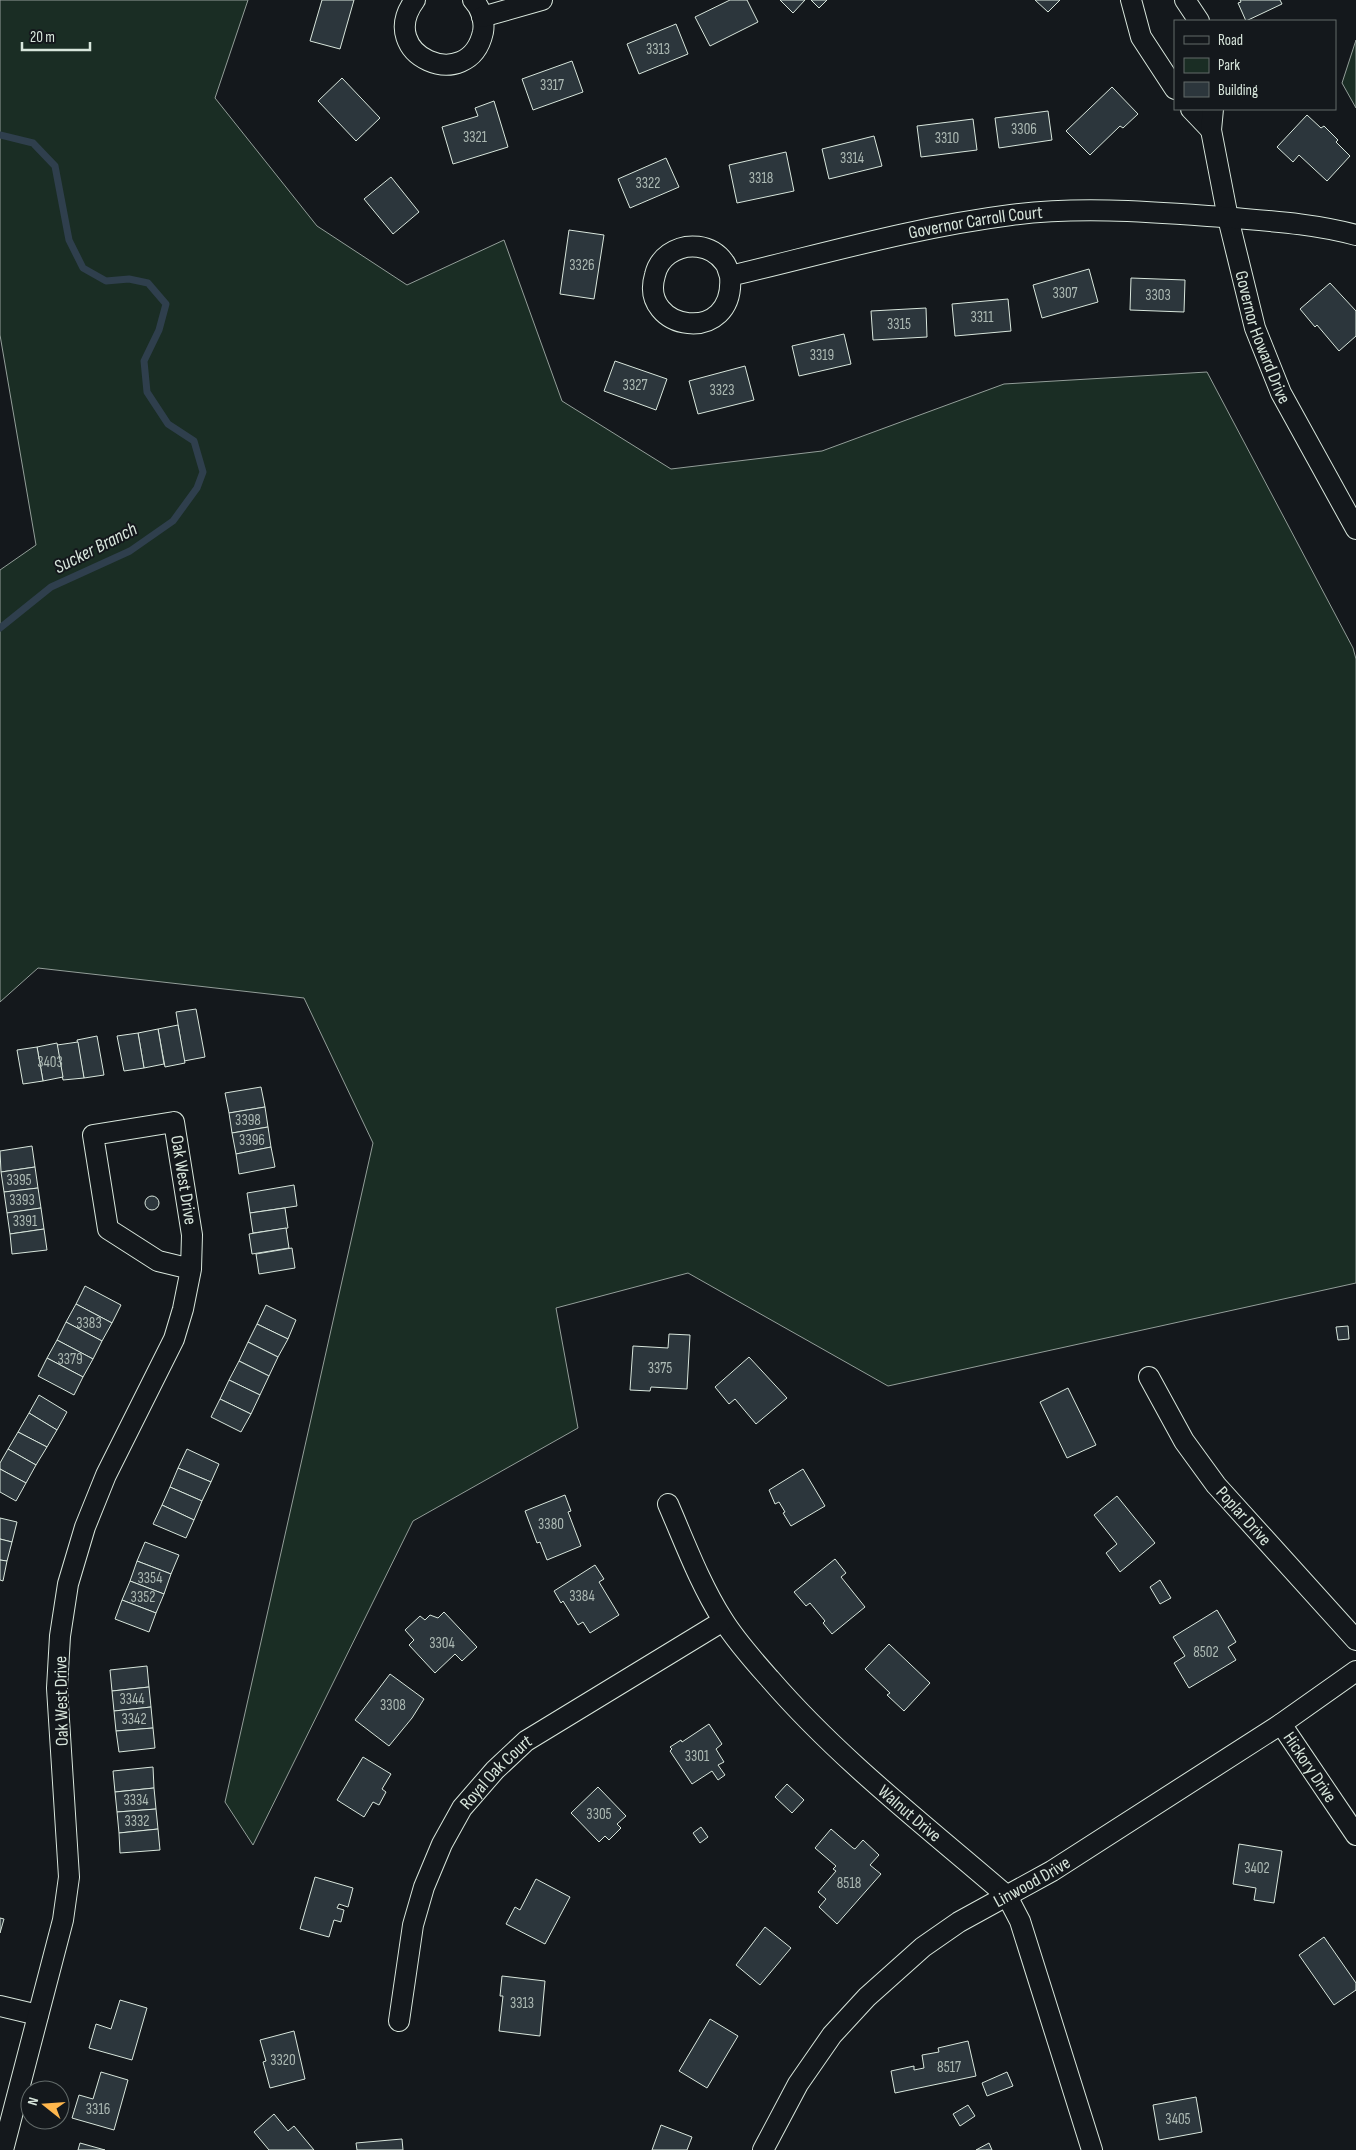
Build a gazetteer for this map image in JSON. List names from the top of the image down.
{
  "streets": {
    "street": [
      "Governor Carroll Court",
      "Governor Howard Drive",
      "Oak West Drive",
      "Poplar Drive",
      "Hickory Drive",
      "Royal Oak Court",
      "Walnut Drive",
      "Linwood Drive"
    ]
  },
  "crossings": [
    ["Governor Carroll Court", "Governor Howard Drive"],
    ["Hickory Drive", "Linwood Drive"],
    ["Royal Oak Court", "Walnut Drive"],
    ["Walnut Drive", "Linwood Drive"]
  ],
  "water": ["Sucker Branch"],
  "house_numbers": [
    "3313",
    "3317",
    "3306",
    "3321",
    "3310",
    "3314",
    "3318",
    "3322",
    "3326",
    "3307",
    "3303",
    "3311",
    "3315",
    "3319",
    "3327",
    "3323",
    "3403",
    "3398",
    "3396",
    "3395",
    "3393",
    "3391",
    "3383",
    "3379",
    "3375",
    "3380",
    "3354",
    "3384",
    "3352",
    "3304",
    "8502",
    "3344",
    "3308",
    "3342",
    "3301",
    "3334",
    "3305",
    "3332",
    "3402",
    "8518",
    "3313",
    "3320",
    "8517",
    "3316",
    "3405"
  ],
  "legend": ["Road", "Park", "Building"],
  "scale_bar": "20 m",
  "north": "left"
}
